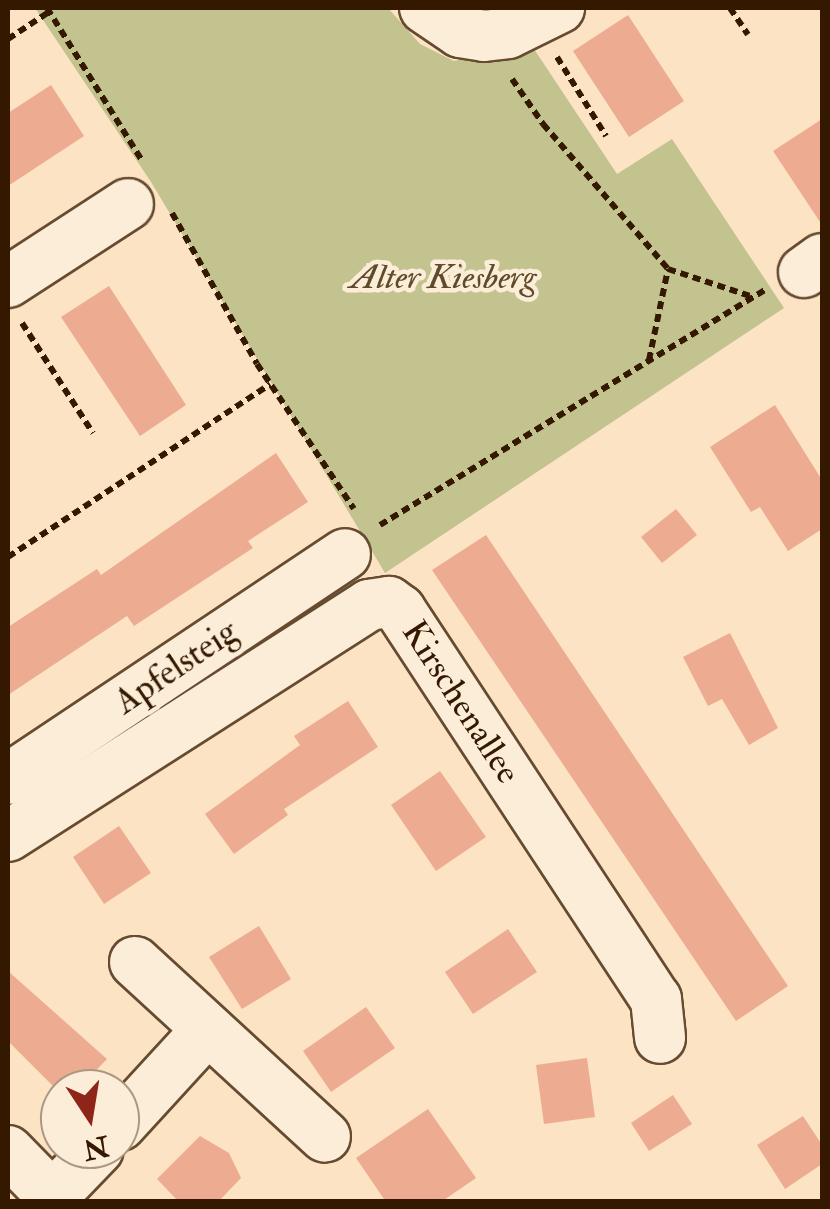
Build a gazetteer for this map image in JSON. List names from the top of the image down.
{
  "streets": {
    "street": ["Apfelsteig", "Kirschenallee"]
  },
  "parks": ["Alter Kiesberg"],
  "north": "bottom"
}
